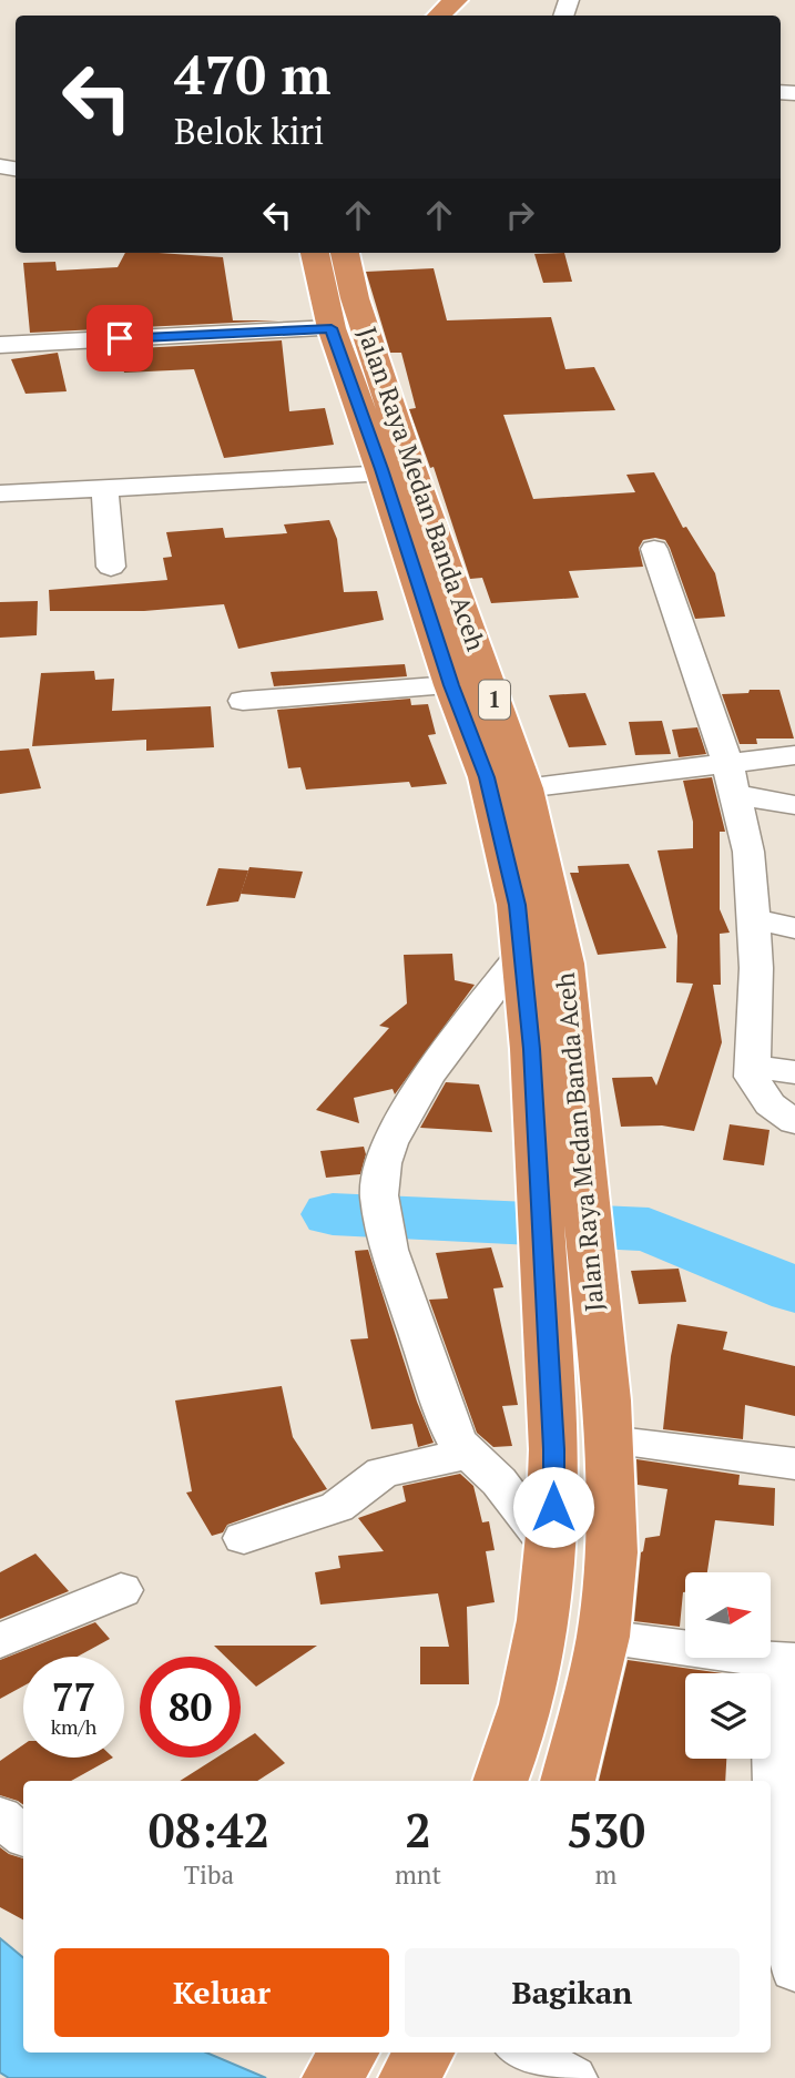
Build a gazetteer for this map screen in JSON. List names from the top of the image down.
{
  "streets": {
    "highway": ["Jalan Raya Medan Banda Aceh", "1"]
  },
  "north": "right",
  "page": {
    "turn": ["470 m", "Belok kiri"],
    "speed": "77 km/h",
    "limit": "80",
    "eta": [
      "08:42",
      "Tiba",
      "2",
      "mnt",
      "530",
      "m"
    ],
    "buttons": ["Keluar", "Bagikan"]
  }
}
